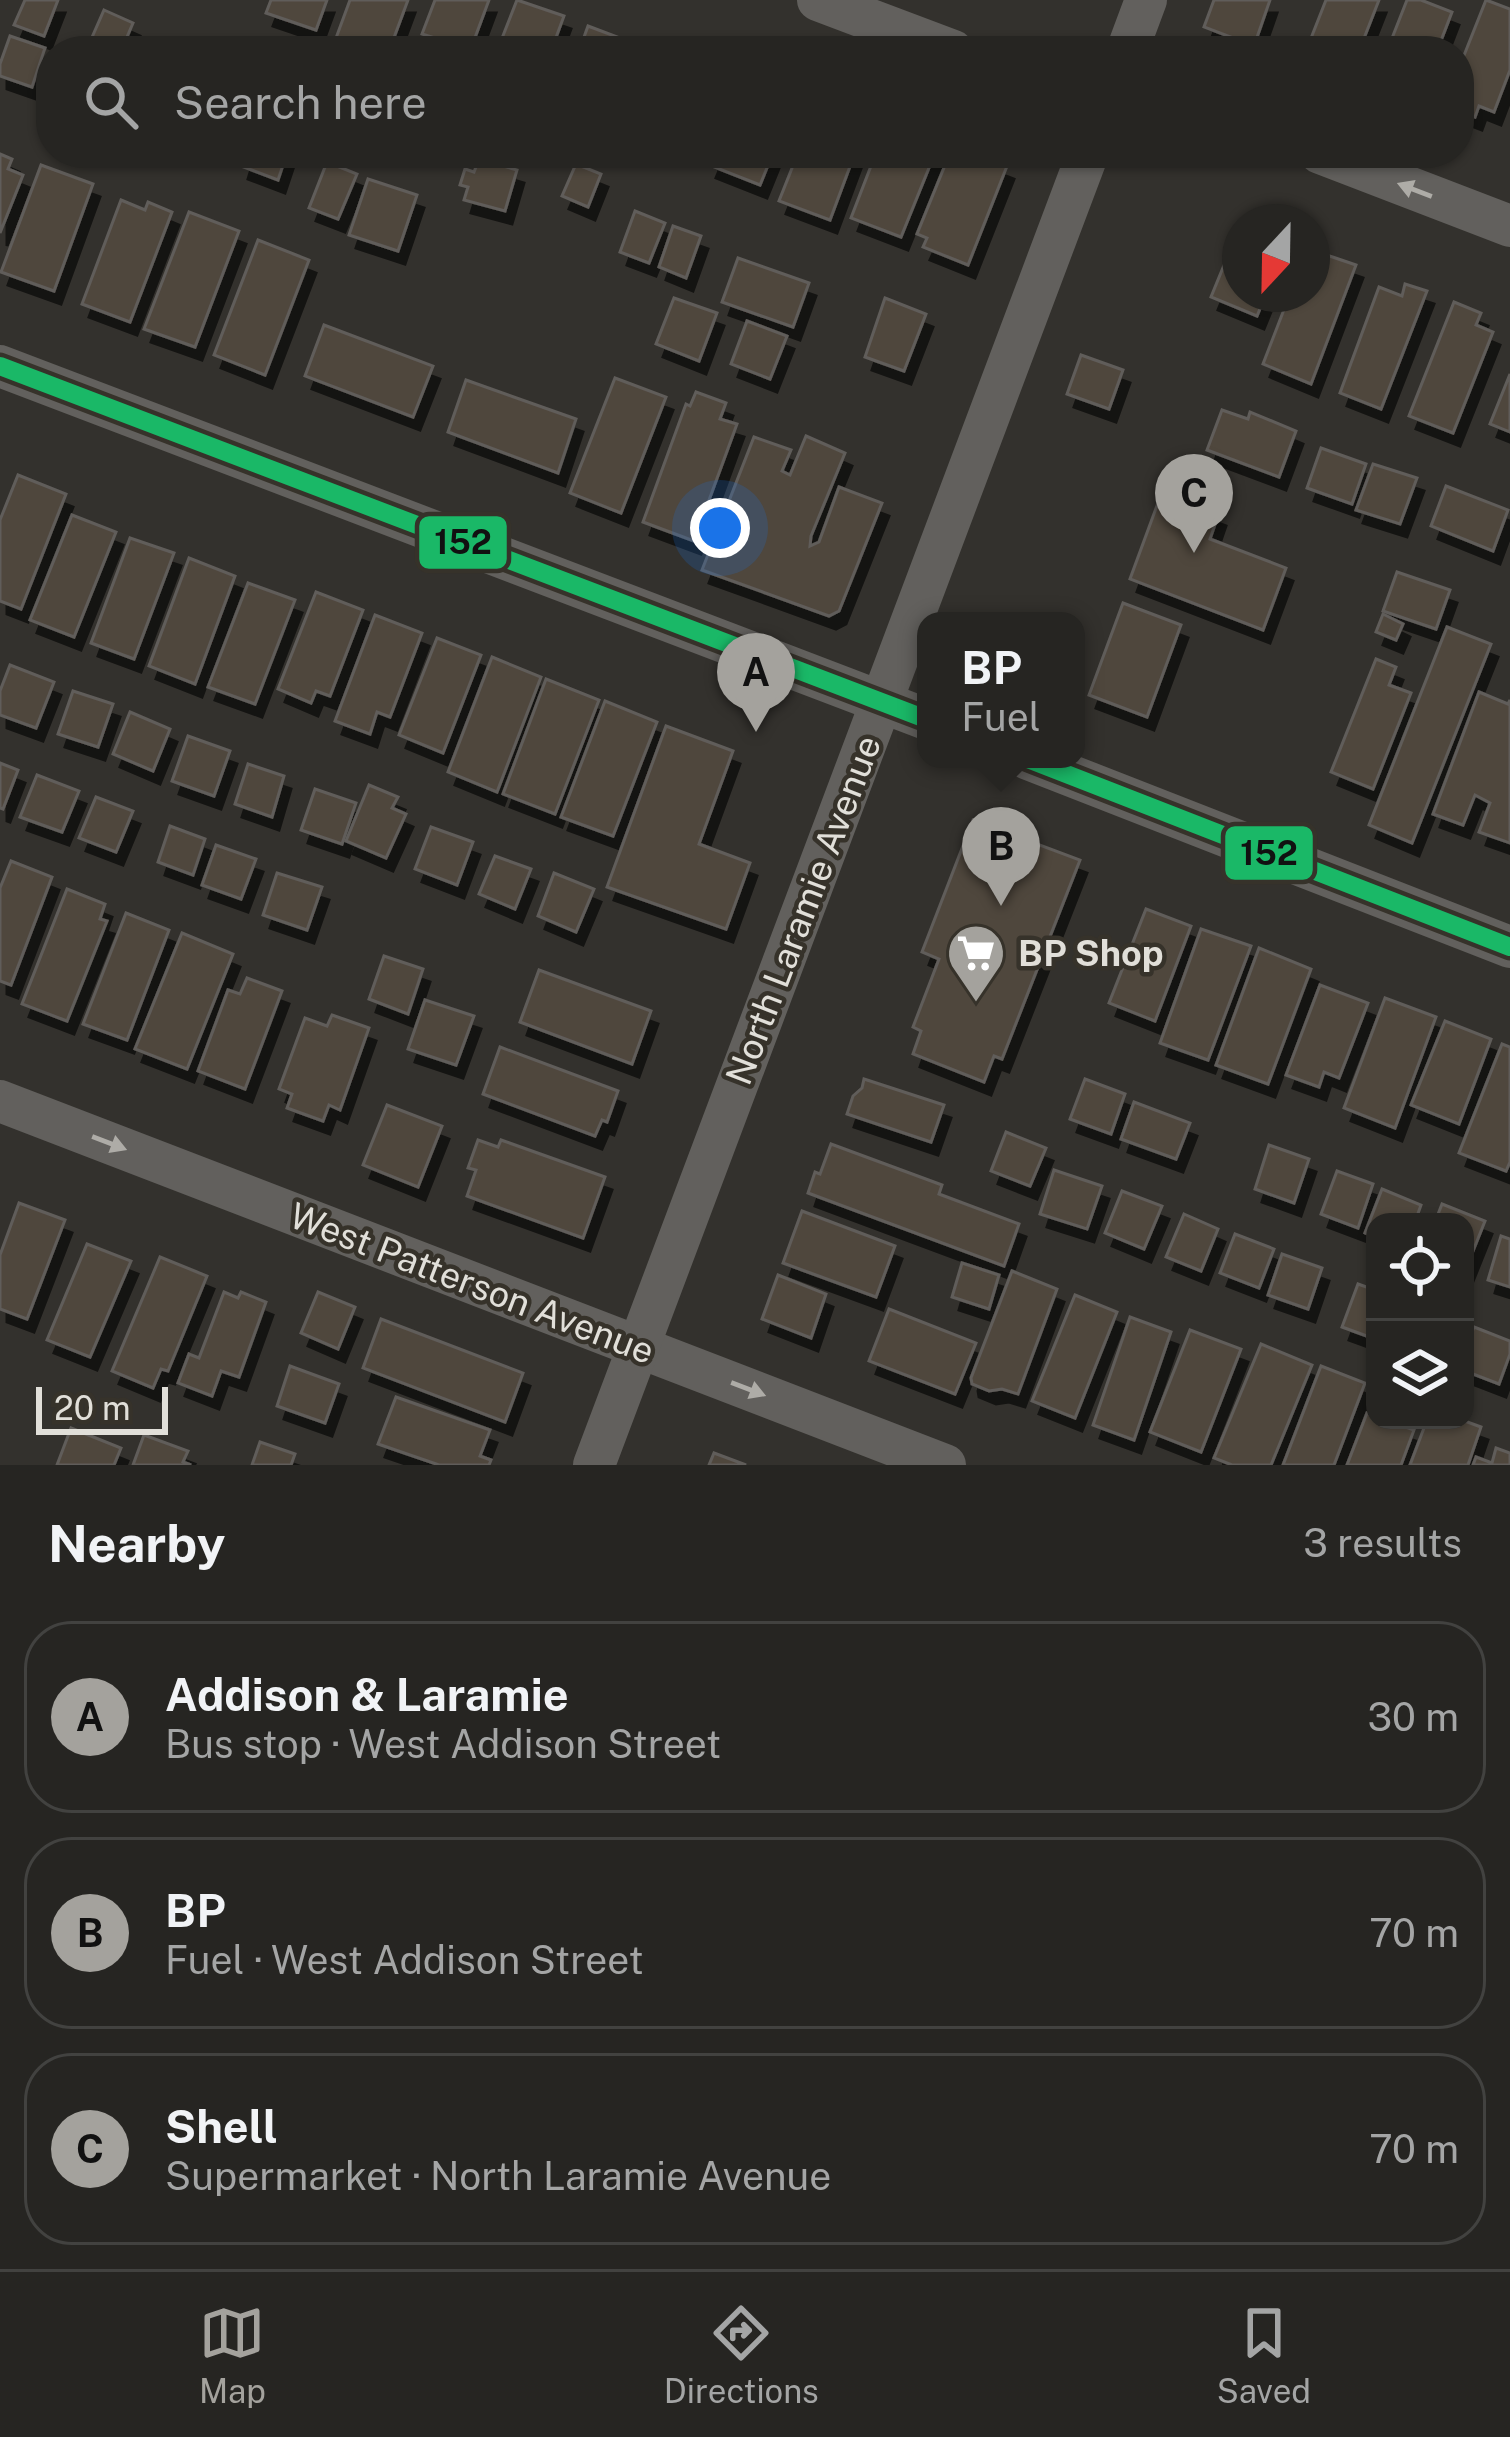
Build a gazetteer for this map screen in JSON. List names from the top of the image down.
{
  "streets": {
    "street": ["North Laramie Avenue", "West Patterson Avenue"]
  },
  "crossings": [
    ["North Laramie Avenue", "West Patterson Avenue"]
  ],
  "one_way": ["West Patterson Avenue"],
  "places": {
    "supermarket": ["BP Shop"]
  },
  "lines": ["transit line 152"],
  "scale_bar": "20 m",
  "north": "bottom",
  "page": {
    "search": "Search here",
    "pins": ["C", "A", "B"],
    "popup": ["BP", "Fuel"],
    "scale": "20 m",
    "heading": ["Nearby", "3 results"],
    "list": [
      {
        "mark": "A",
        "name": "Addison & Laramie",
        "note": "Bus stop · West Addison Street",
        "value": "30 m"
      },
      {
        "mark": "B",
        "name": "BP",
        "note": "Fuel · West Addison Street",
        "value": "70 m"
      },
      {
        "mark": "C",
        "name": "Shell",
        "note": "Supermarket · North Laramie Avenue",
        "value": "70 m"
      }
    ],
    "nav": ["Map", "Directions", "Saved"]
  }
}
